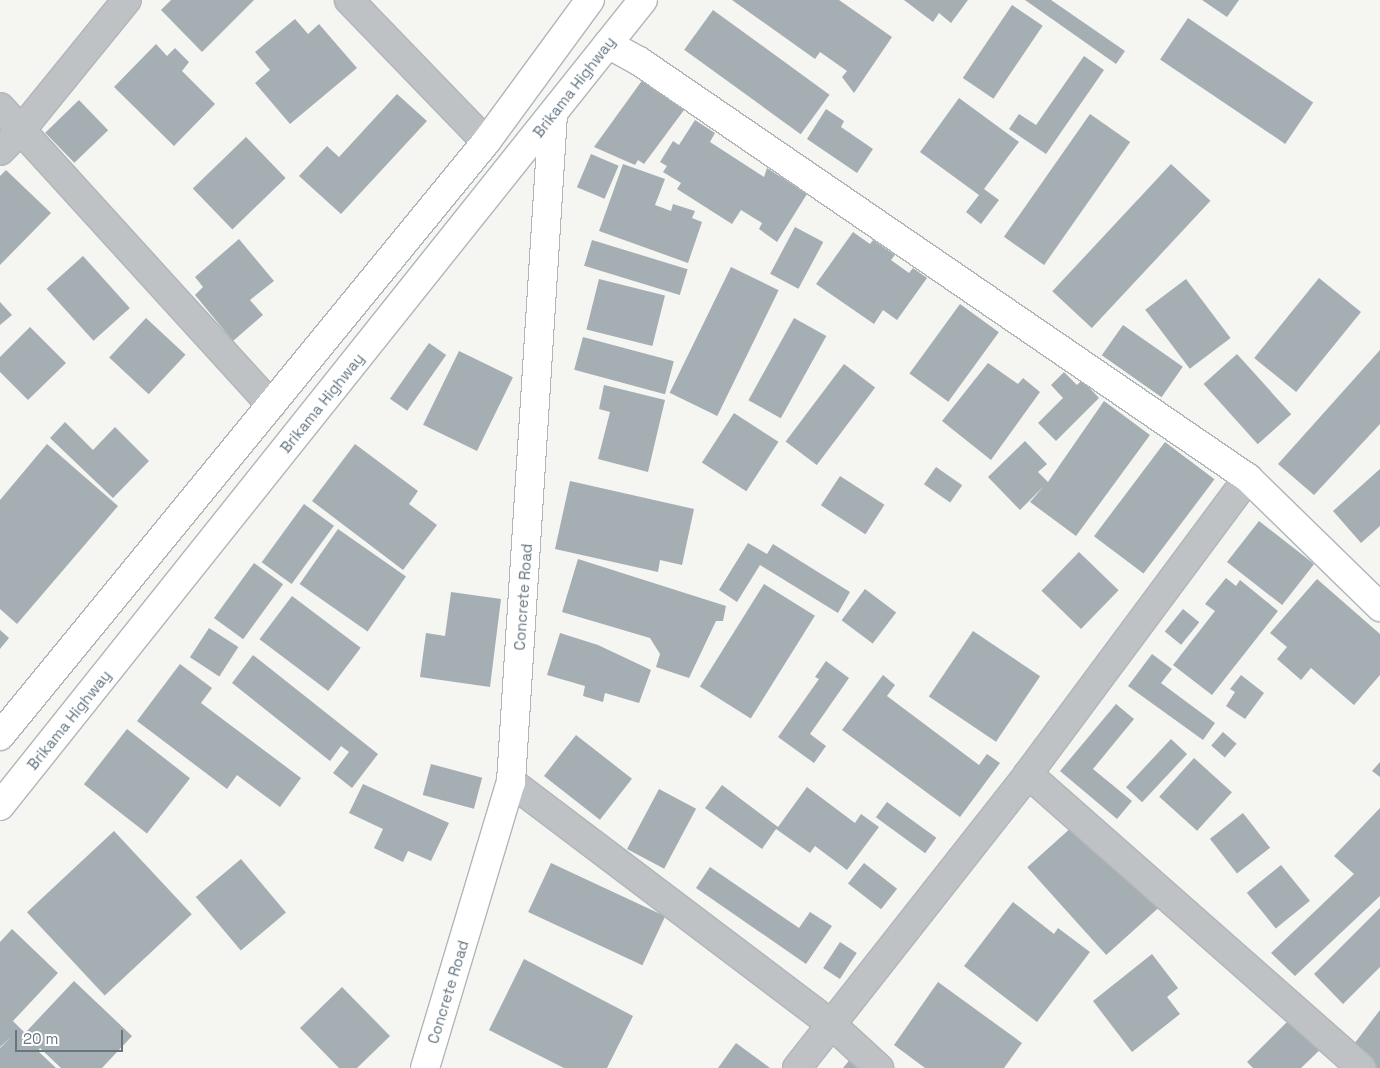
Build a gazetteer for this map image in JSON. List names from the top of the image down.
{
  "streets": {
    "main road": ["Brikama Highway", "Concrete Road"]
  },
  "crossings": [
    ["Brikama Highway", "Concrete Road"]
  ],
  "scale_bar": "20 m"
}
